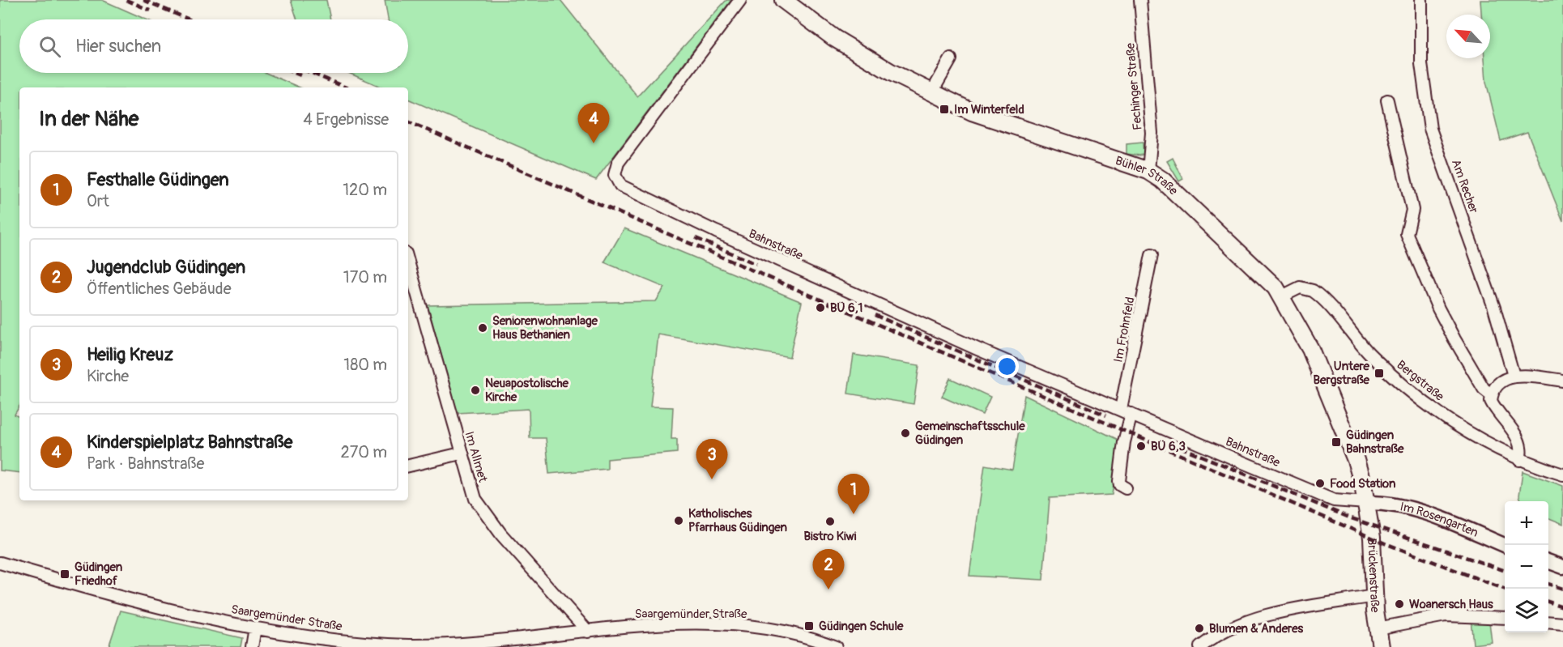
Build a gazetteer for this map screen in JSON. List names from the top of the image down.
{
  "streets": {
    "main road": ["Bühler Straße", "Brückenstraße"],
    "street": [
      "Fechinger Straße",
      "Am Recher",
      "Bahnstraße",
      "Im Frohnfeld",
      "Bergstraße",
      "Im Allmet",
      "Im Rosengarten",
      "Saargemünder Straße"
    ]
  },
  "crossings": [
    ["Fechinger Straße", "Bühler Straße"],
    ["Bühler Straße", "Bahnstraße"],
    ["Bühler Straße", "Bergstraße"],
    ["Bühler Straße", "Im Rosengarten"],
    ["Bühler Straße", "Brückenstraße"],
    ["Bahnstraße", "Im Frohnfeld"],
    ["Bahnstraße", "Im Rosengarten"],
    ["Bahnstraße", "Brückenstraße"],
    ["Im Allmet", "Saargemünder Straße"],
    ["Im Rosengarten", "Brückenstraße"]
  ],
  "places": {
    "transit": [
      "Im Winterfeld",
      "Untere Bergstraße",
      "Güdingen Bahnstraße",
      "Güdingen Friedhof",
      "Güdingen Schule"
    ],
    "other": [
      "BÜ 6,1",
      "Seniorenwohnanlage Haus Bethanien",
      "Neuapostolische Kirche",
      "Gemeinschaftsschule Güdingen",
      "BÜ 6,3",
      "Food Station",
      "Katholisches Pfarrhaus Güdingen",
      "Bistro Kiwi",
      "Woanersch Haus",
      "Blumen & Anderes"
    ]
  },
  "north": "top left",
  "page": {
    "search": "Hier suchen",
    "heading": ["In der Nähe", "4 Ergebnisse"],
    "pins": [
      "4",
      "3",
      "1",
      "2"
    ],
    "list": [
      {
        "mark": "1",
        "name": "Festhalle Güdingen",
        "note": "Ort",
        "value": "120 m"
      },
      {
        "mark": "2",
        "name": "Jugendclub Güdingen",
        "note": "Öffentliches Gebäude",
        "value": "170 m"
      },
      {
        "mark": "3",
        "name": "Heilig Kreuz",
        "note": "Kirche",
        "value": "180 m"
      },
      {
        "mark": "4",
        "name": "Kinderspielplatz Bahnstraße",
        "note": "Park · Bahnstraße",
        "value": "270 m"
      }
    ],
    "map_buttons": ["+", "−"]
  }
}
